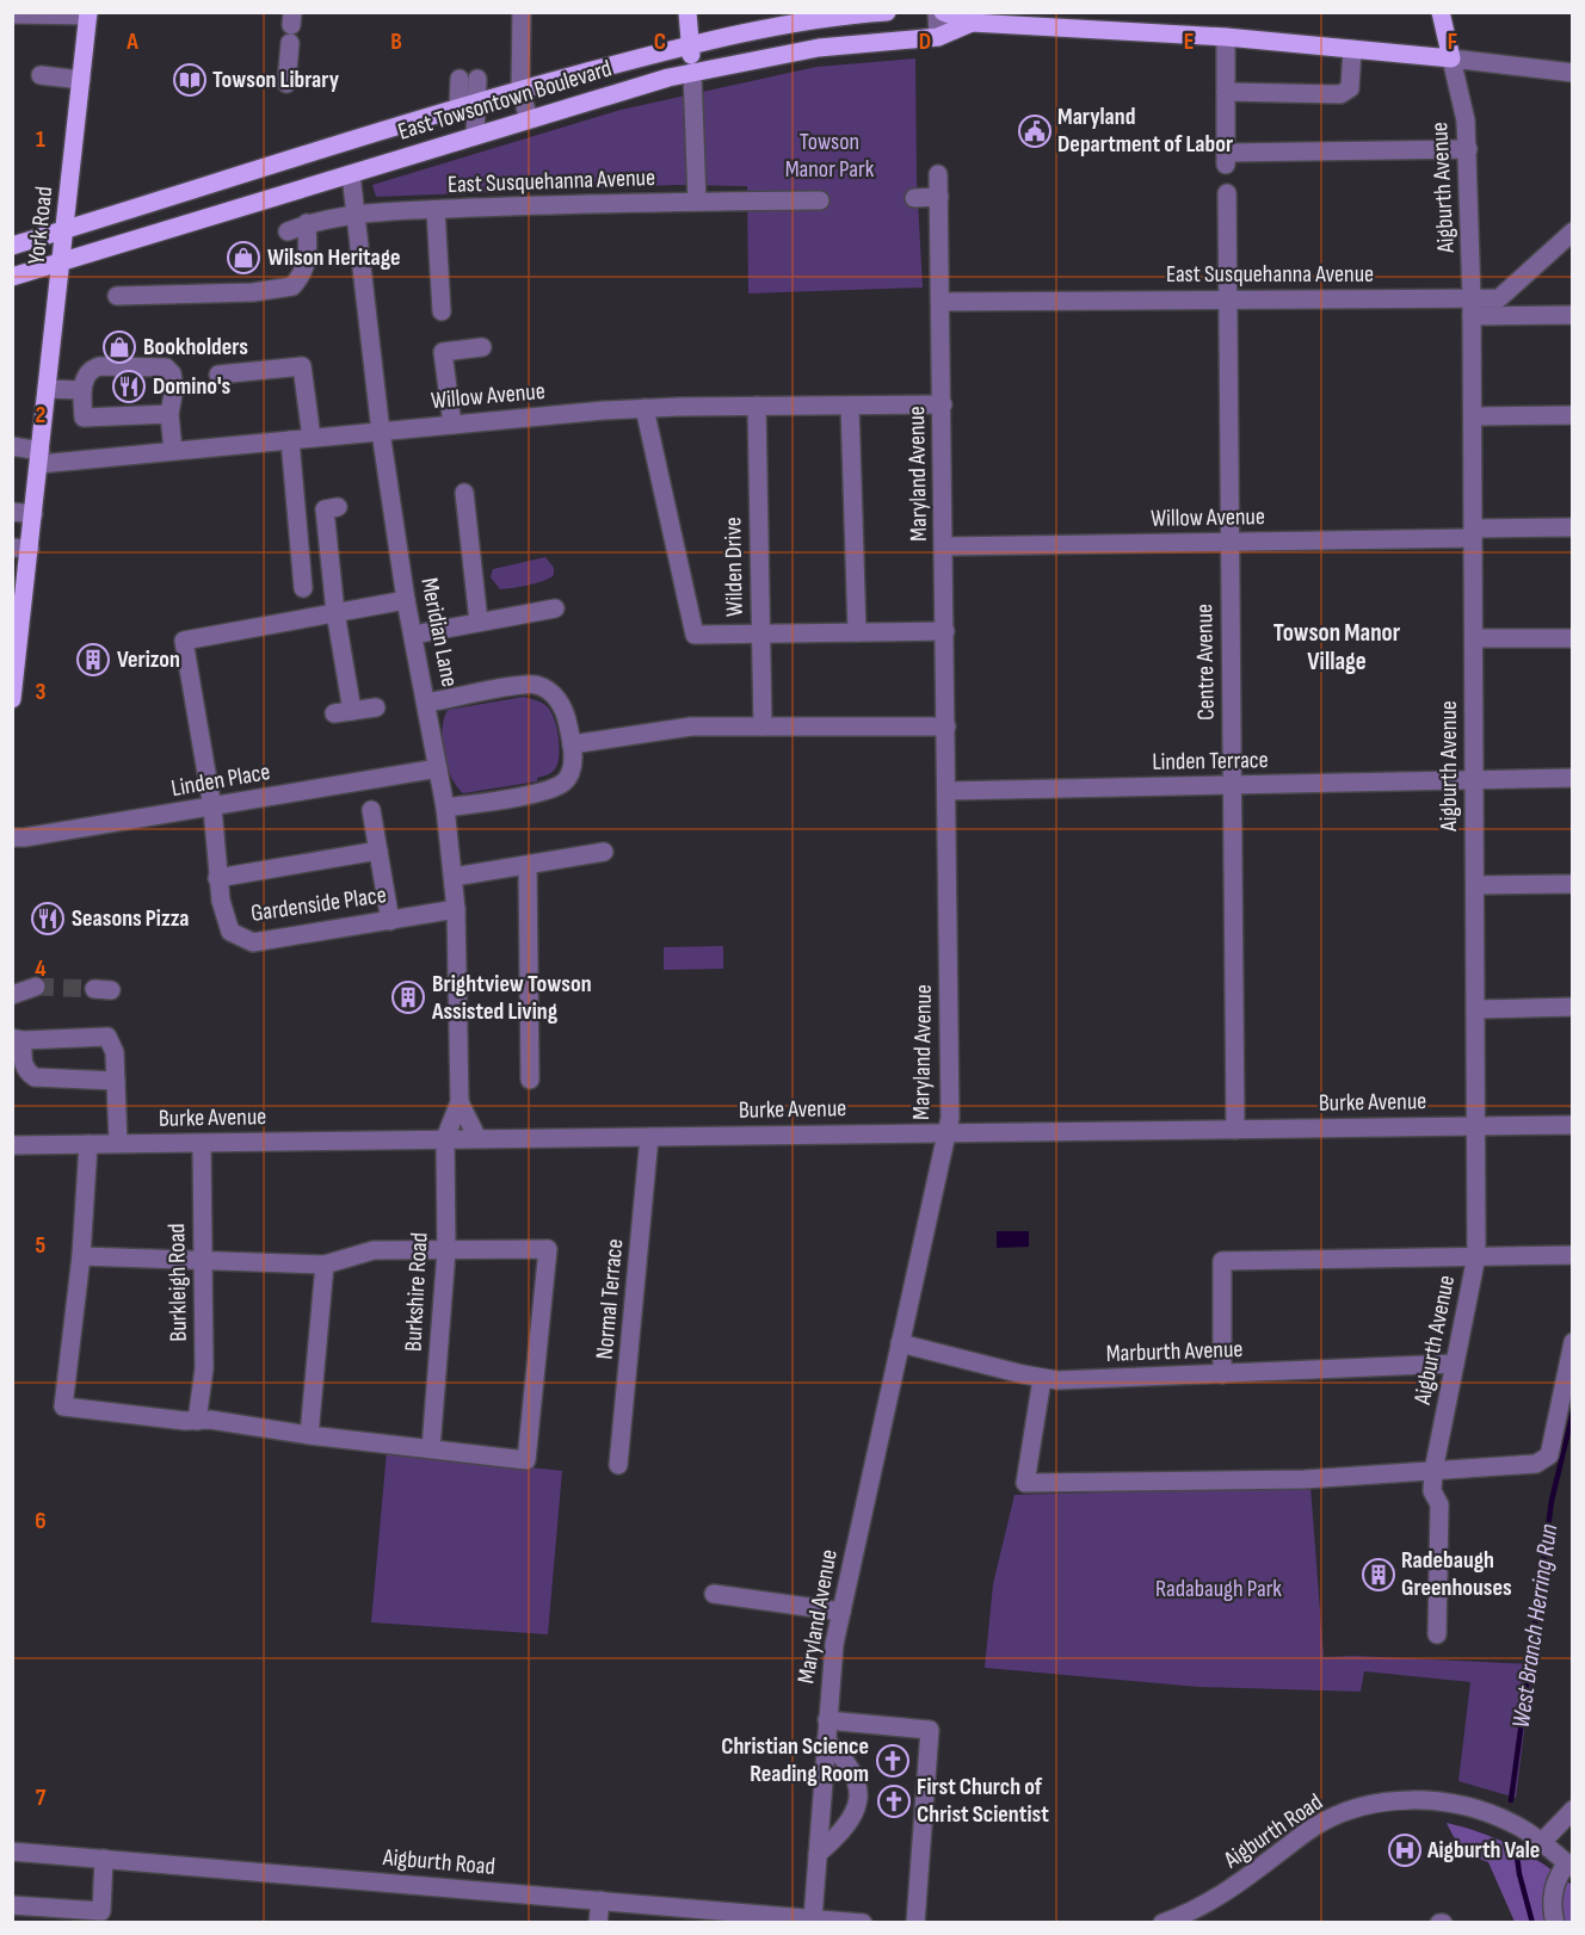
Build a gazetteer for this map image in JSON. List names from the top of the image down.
{
  "streets": {
    "main road": ["East Towsontown Boulevard", "York Road"],
    "street": [
      "East Susquehanna Avenue",
      "Aigburth Avenue",
      "Willow Avenue",
      "Maryland Avenue",
      "Wilden Drive",
      "Meridian Lane",
      "Centre Avenue",
      "Linden Terrace",
      "Linden Place",
      "Gardenside Place",
      "Burke Avenue",
      "Burkleigh Road",
      "Burkshire Road",
      "Normal Terrace",
      "Marburth Avenue",
      "Aigburth Road"
    ]
  },
  "crossings": [
    ["East Towsontown Boulevard", "Aigburth Avenue"],
    ["East Towsontown Boulevard", "York Road"],
    ["East Towsontown Boulevard", "Meridian Lane"],
    ["East Susquehanna Avenue", "Aigburth Avenue"],
    ["East Susquehanna Avenue", "Maryland Avenue"],
    ["East Susquehanna Avenue", "Meridian Lane"],
    ["East Susquehanna Avenue", "Centre Avenue"],
    ["Aigburth Avenue", "Willow Avenue"],
    ["Aigburth Avenue", "Linden Terrace"],
    ["Aigburth Avenue", "Burke Avenue"],
    ["Aigburth Avenue", "Marburth Avenue"],
    ["York Road", "Willow Avenue"],
    ["Willow Avenue", "Maryland Avenue"],
    ["Willow Avenue", "Wilden Drive"],
    ["Willow Avenue", "Meridian Lane"],
    ["Willow Avenue", "Centre Avenue"],
    ["Maryland Avenue", "Linden Terrace"],
    ["Maryland Avenue", "Burke Avenue"],
    ["Maryland Avenue", "Marburth Avenue"],
    ["Maryland Avenue", "Aigburth Road"],
    ["Meridian Lane", "Linden Place"],
    ["Meridian Lane", "Gardenside Place"],
    ["Meridian Lane", "Burke Avenue"],
    ["Meridian Lane", "Burkshire Road"],
    ["Centre Avenue", "Linden Terrace"],
    ["Centre Avenue", "Burke Avenue"],
    ["Linden Place", "Gardenside Place"],
    ["Burke Avenue", "Burkleigh Road"],
    ["Burke Avenue", "Burkshire Road"],
    ["Burke Avenue", "Normal Terrace"]
  ],
  "districts": ["Towson Manor Village"],
  "water": ["West Branch Herring Run"],
  "parks": ["Towson Manor Park", "Radabaugh Park"],
  "places": {
    "library": ["Towson Library"],
    "public building": ["Maryland Department of Labor"],
    "shop": ["Wilson Heritage", "Bookholders"],
    "restaurant": ["Domino's", "Seasons Pizza"],
    "building": ["Verizon", "Brightview Towson Assisted Living", "Radebaugh Greenhouses"],
    "church": ["Christian Science Reading Room", "First Church of Christ Scientist"],
    "hospital": ["Aigburth Vale"]
  },
  "grid": {
    "columns": [
      "A",
      "B",
      "C",
      "D",
      "E",
      "F"
    ],
    "rows": [
      "1",
      "2",
      "3",
      "4",
      "5",
      "6",
      "7"
    ]
  }
}
